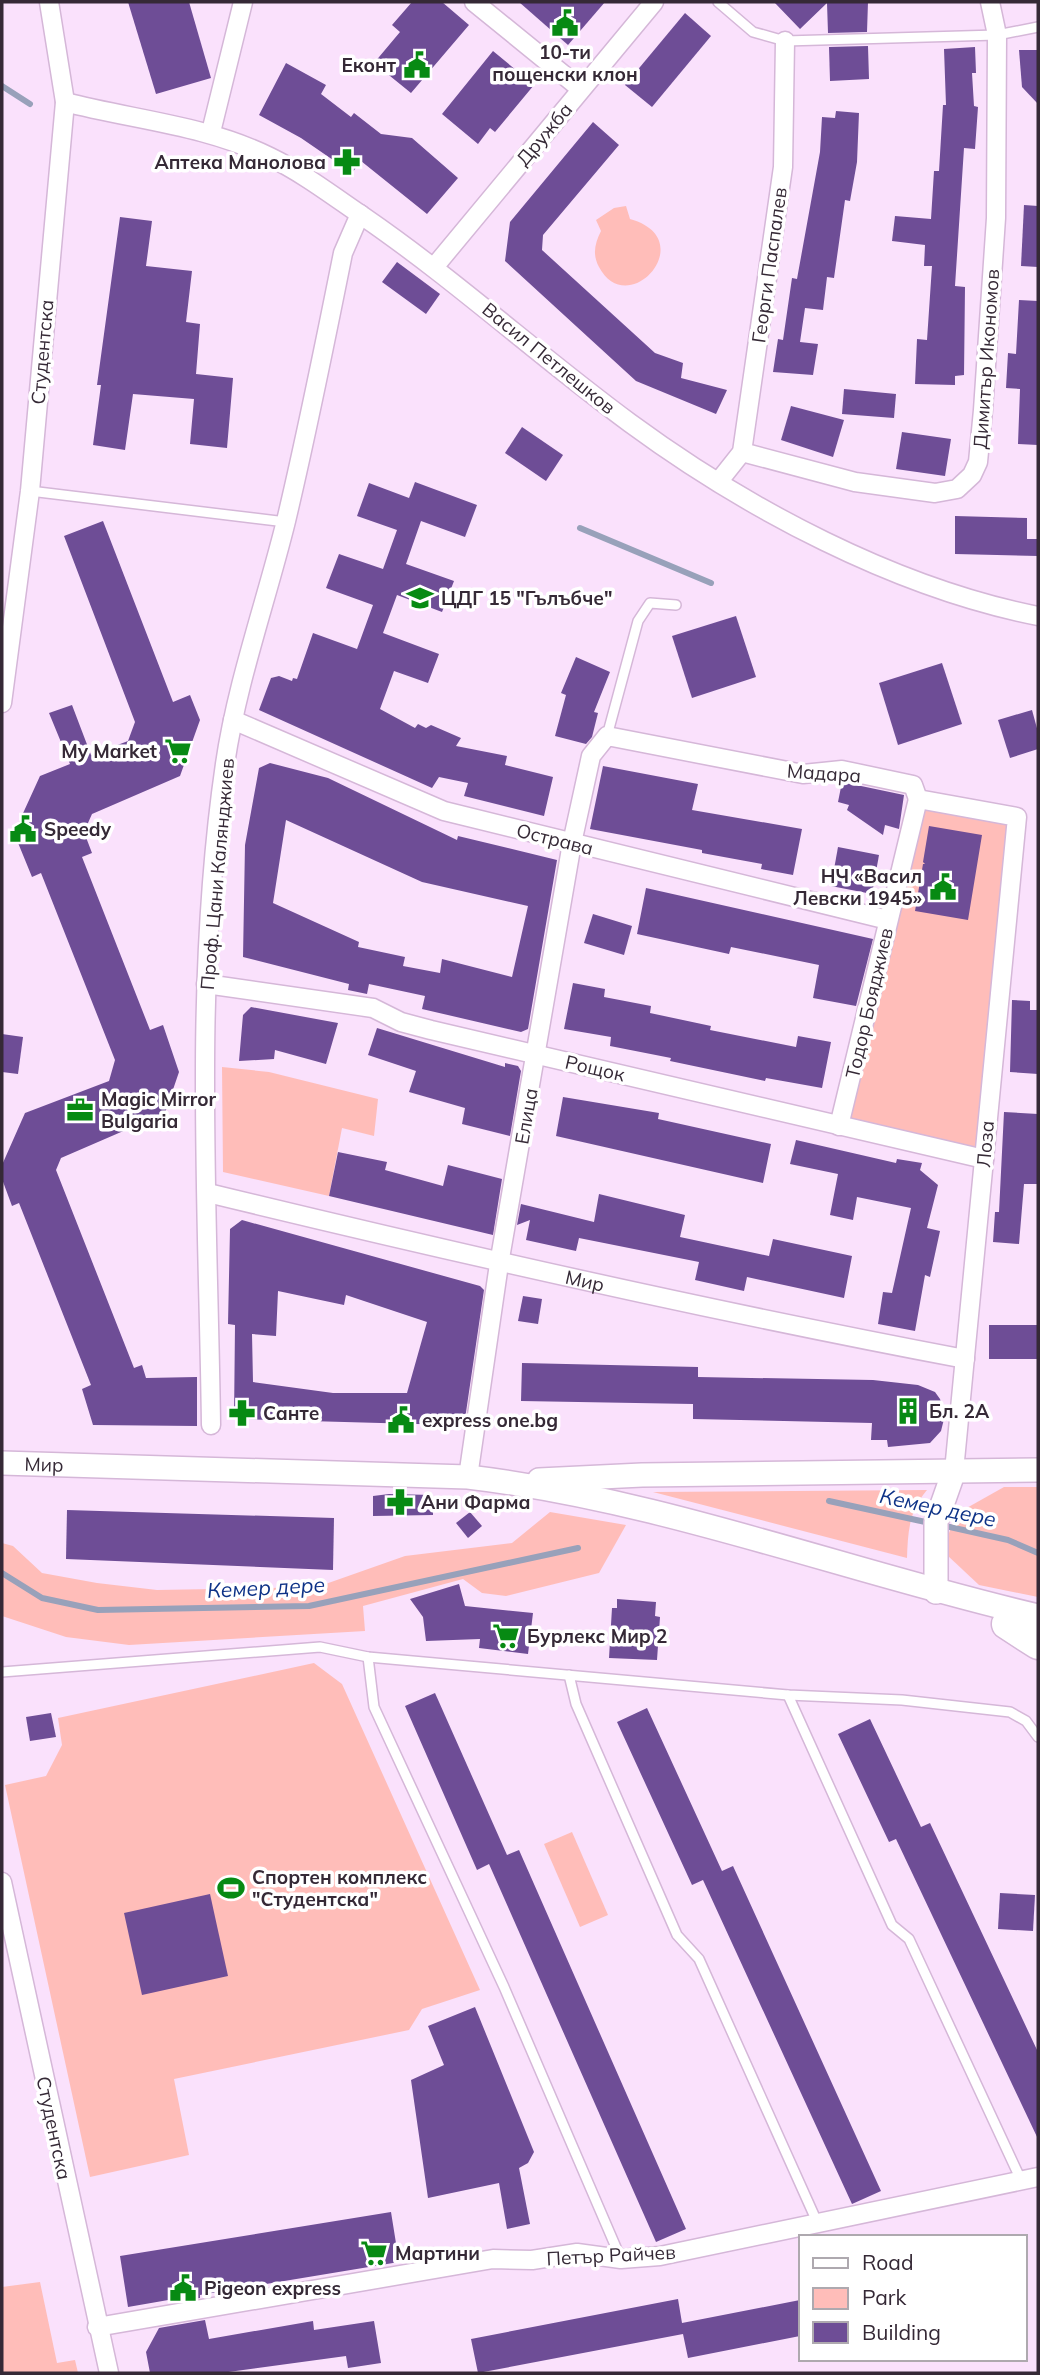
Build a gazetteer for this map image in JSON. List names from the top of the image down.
{
  "streets": {
    "street": [
      "Дружба",
      "Георги Паспалев",
      "Студентска",
      "Васил Петлешков",
      "Димитър Икономов",
      "Мадара",
      "Острава",
      "Проф. Цани Калянджиев",
      "Тодор Бояджиев",
      "Рощок",
      "Елица",
      "Лоза",
      "Мир",
      "Петър Райчев"
    ]
  },
  "crossings": [
    ["Дружба", "Васил Петлешков"],
    ["Георги Паспалев", "Димитър Икономов"],
    ["Студентска", "Васил Петлешков"],
    ["Студентска", "Петър Райчев"],
    ["Васил Петлешков", "Проф. Цани Калянджиев"],
    ["Мадара", "Тодор Бояджиев"],
    ["Мадара", "Елица"],
    ["Мадара", "Лоза"],
    ["Острава", "Проф. Цани Калянджиев"],
    ["Острава", "Тодор Бояджиев"],
    ["Острава", "Елица"],
    ["Проф. Цани Калянджиев", "Рощок"],
    ["Проф. Цани Калянджиев", "Мир"],
    ["Тодор Бояджиев", "Рощок"],
    ["Рощок", "Елица"],
    ["Рощок", "Лоза"],
    ["Елица", "Мир"],
    ["Лоза", "Мир"]
  ],
  "water": ["Кемер дере"],
  "places": {
    "public building": [
      "10-ти пощенски клон",
      "Еконт",
      "Speedy",
      "НЧ «Васил Левски 1945»",
      "express one.bg",
      "Pigeon express"
    ],
    "pharmacy": ["Аптека Манолова", "Санте", "Ани Фарма"],
    "school or university": ["ЦДГ 15 \"Гълъбче\""],
    "supermarket": ["My Market", "Бурлекс Мир 2", "Мартини"],
    "office": ["Magic Mirror Bulgaria"],
    "building": ["Бл. 2А"],
    "sports": ["Спортен комплекс \"Студентска\""]
  },
  "legend": ["Road", "Park", "Building"]
}
